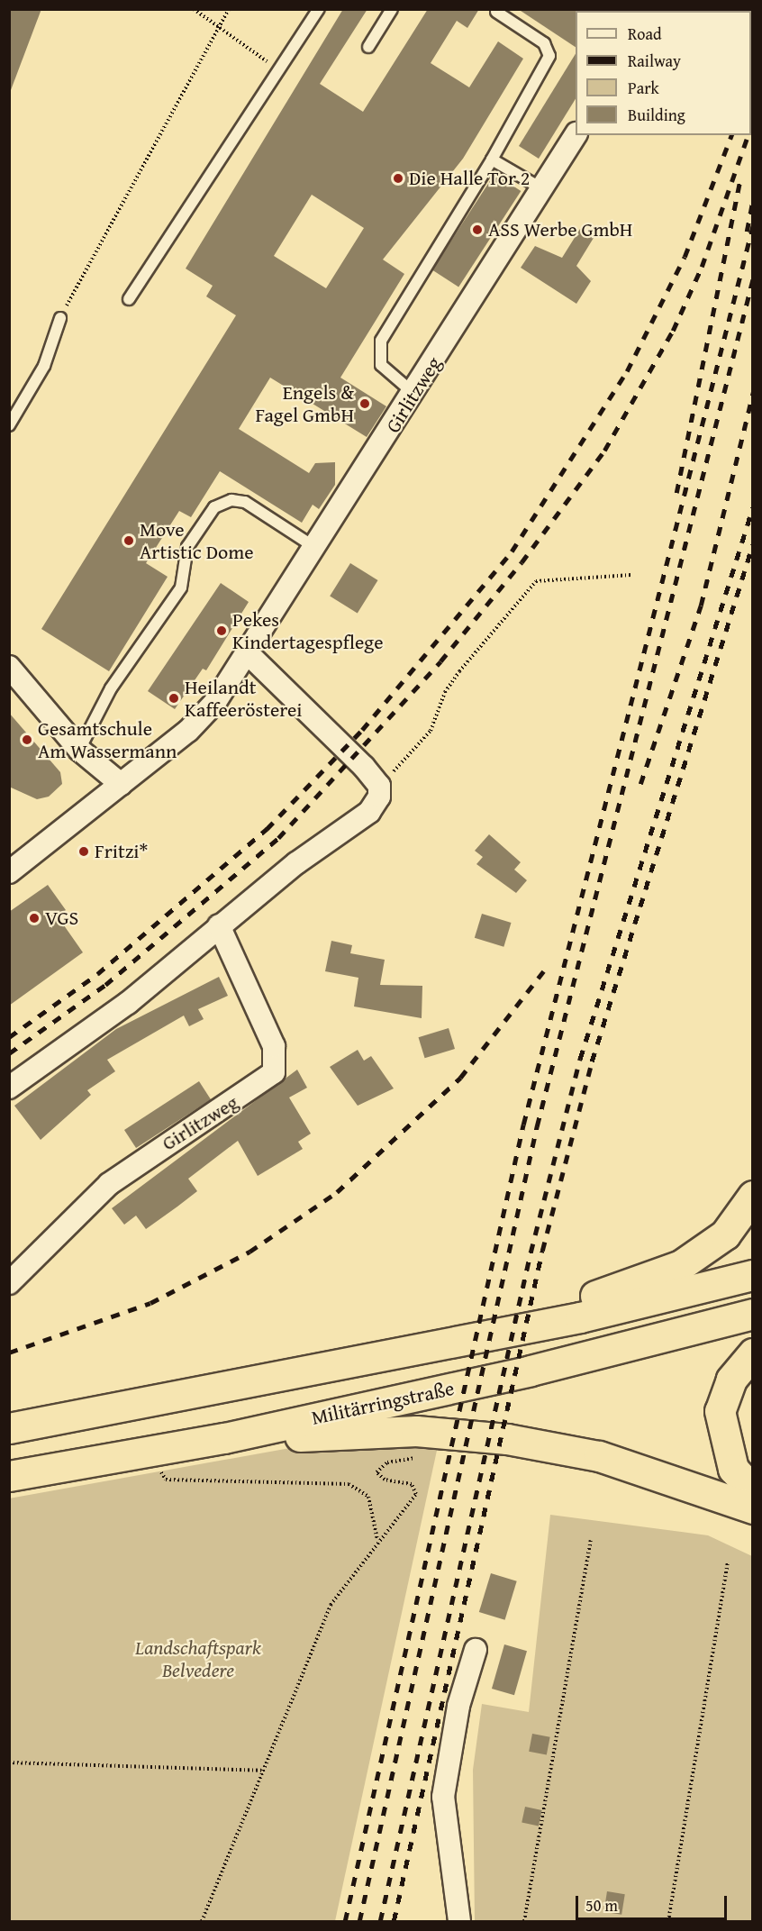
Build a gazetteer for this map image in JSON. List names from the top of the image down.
{
  "streets": {
    "highway": ["Militärringstraße"],
    "street": ["Girlitzweg"]
  },
  "parks": ["Landschaftspark Belvedere"],
  "places": [
    "Die Halle Tor 2",
    "ASS Werbe GmbH",
    "Engels & Fagel GmbH",
    "Move Artistic Dome",
    "Pekes Kindertagespflege",
    "Heilandt Kaffeerösterei",
    "Gesamtschule Am Wassermann",
    "Fritzi*",
    "VGS"
  ],
  "legend": [
    "Road",
    "Railway",
    "Park",
    "Building"
  ],
  "scale_bar": "50 m"
}
